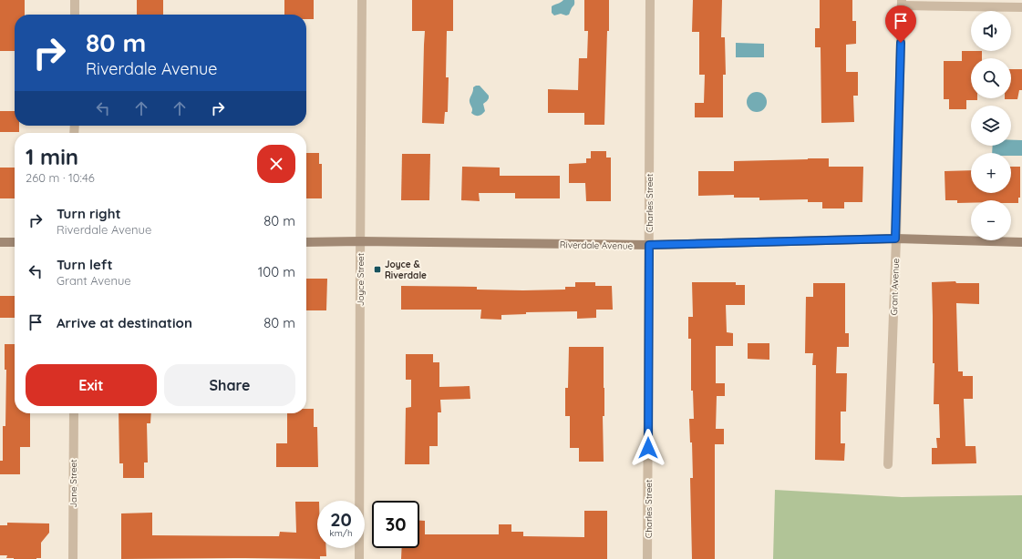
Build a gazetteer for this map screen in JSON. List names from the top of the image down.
{
  "streets": {
    "street": [
      "Charles Street",
      "Riverdale Avenue",
      "Joyce Street",
      "Grant Avenue",
      "Jane Street"
    ]
  },
  "crossings": [
    ["Charles Street", "Riverdale Avenue"],
    ["Riverdale Avenue", "Joyce Street"],
    ["Riverdale Avenue", "Grant Avenue"]
  ],
  "places": {
    "transit": ["Joyce & Riverdale"]
  },
  "page": {
    "map_buttons": ["+", "−"],
    "turn": ["80 m", "Riverdale Avenue"],
    "heading": ["1 min", "260 m · 10:46"],
    "list": [
      {
        "name": "Turn right",
        "note": "Riverdale Avenue",
        "value": "80 m"
      },
      {
        "name": "Turn left",
        "note": "Grant Avenue",
        "value": "100 m"
      },
      {
        "name": "Arrive at destination",
        "value": "80 m"
      }
    ],
    "buttons": ["Exit", "Share"],
    "speed": "20 km/h",
    "limit": "30"
  }
}
